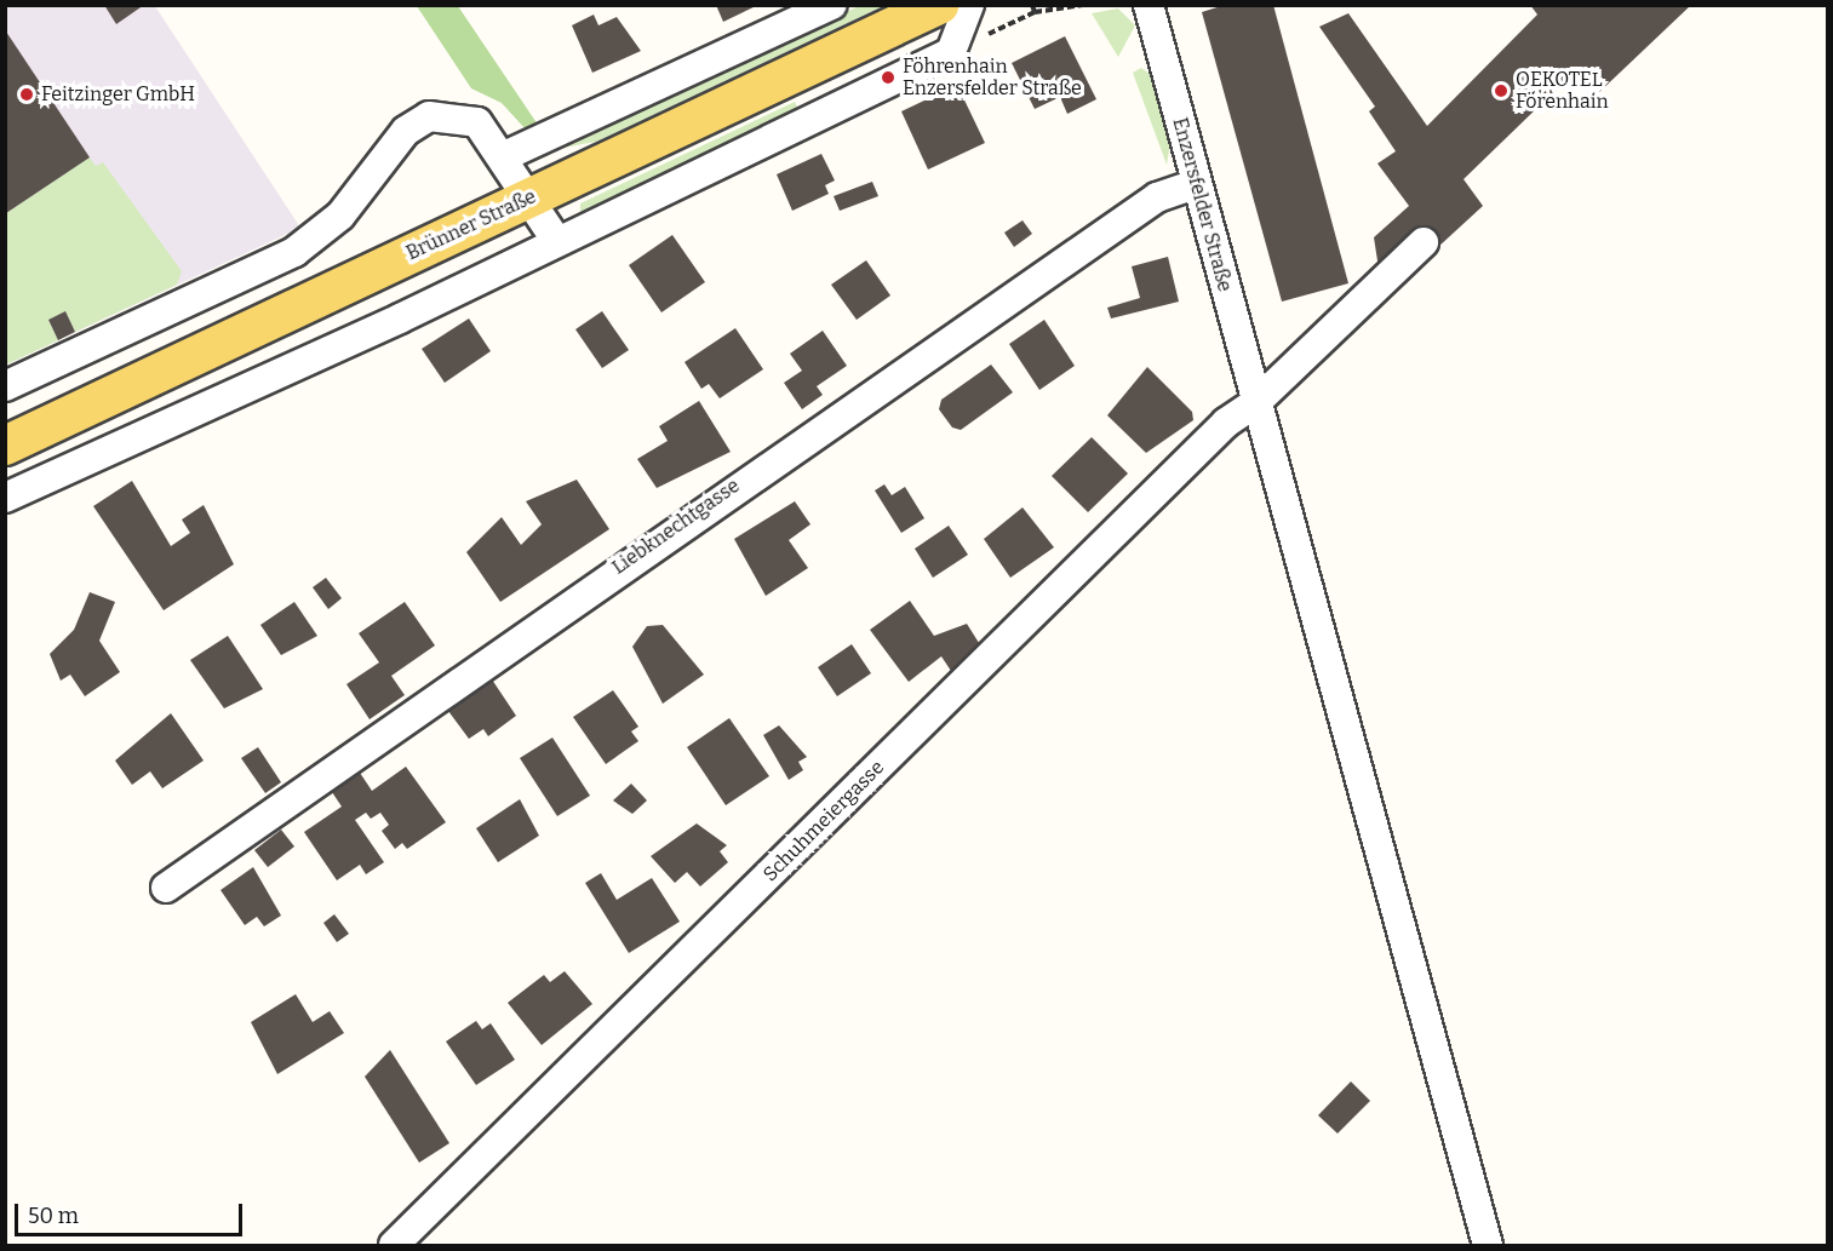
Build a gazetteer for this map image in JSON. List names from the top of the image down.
{
  "streets": {
    "main road": ["Brünner Straße"],
    "street": ["Enzersfelder Straße", "Liebknechtgasse", "Schuhmeiergasse"]
  },
  "crossings": [
    ["Enzersfelder Straße", "Liebknechtgasse"],
    ["Enzersfelder Straße", "Schuhmeiergasse"]
  ],
  "places": ["Föhrenhain Enzersfelder Straße", "OEKOTEL Förenhain", "Feitzinger GmbH"],
  "scale_bar": "50 m"
}
